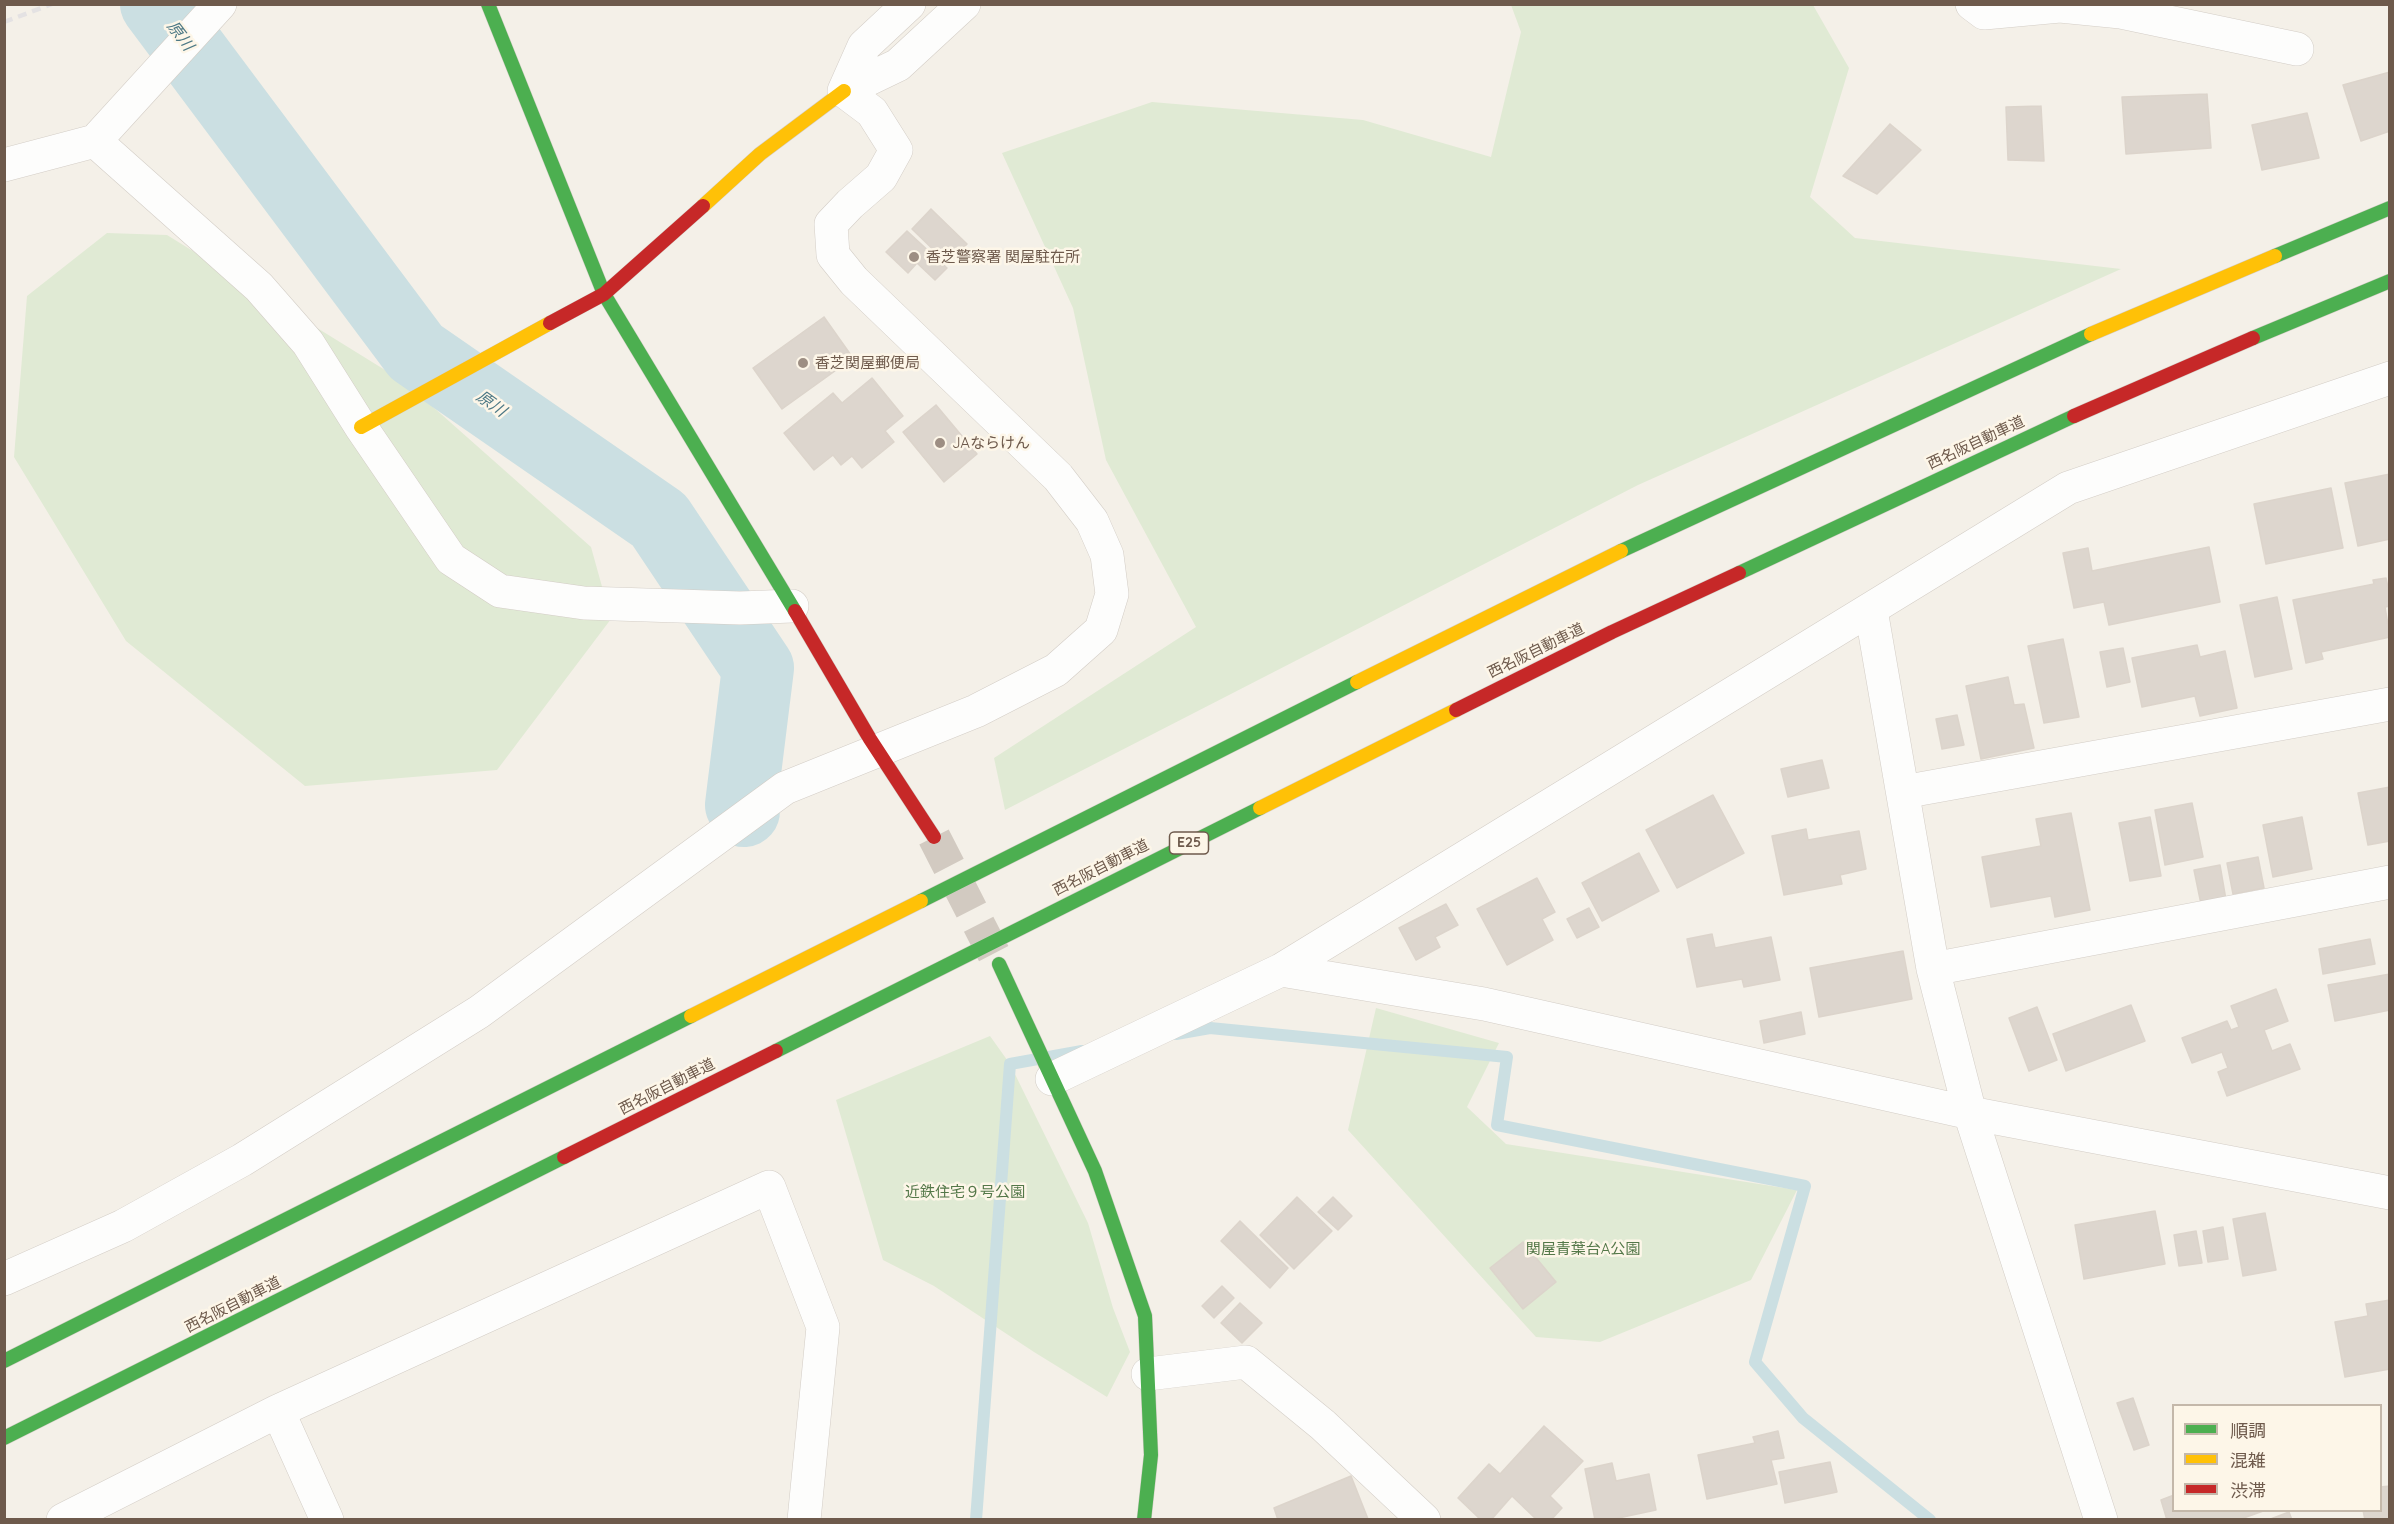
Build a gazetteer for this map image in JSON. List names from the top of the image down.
{
  "streets": {
    "main road": ["西名阪自動車道", "E25"]
  },
  "water": ["原川"],
  "parks": ["近鉄住宅９号公園", "関屋青葉台A公園"],
  "places": ["香芝警察署 関屋駐在所", "香芝関屋郵便局", "JAならけん"],
  "legend": ["順調", "混雑", "渋滞"]
}
